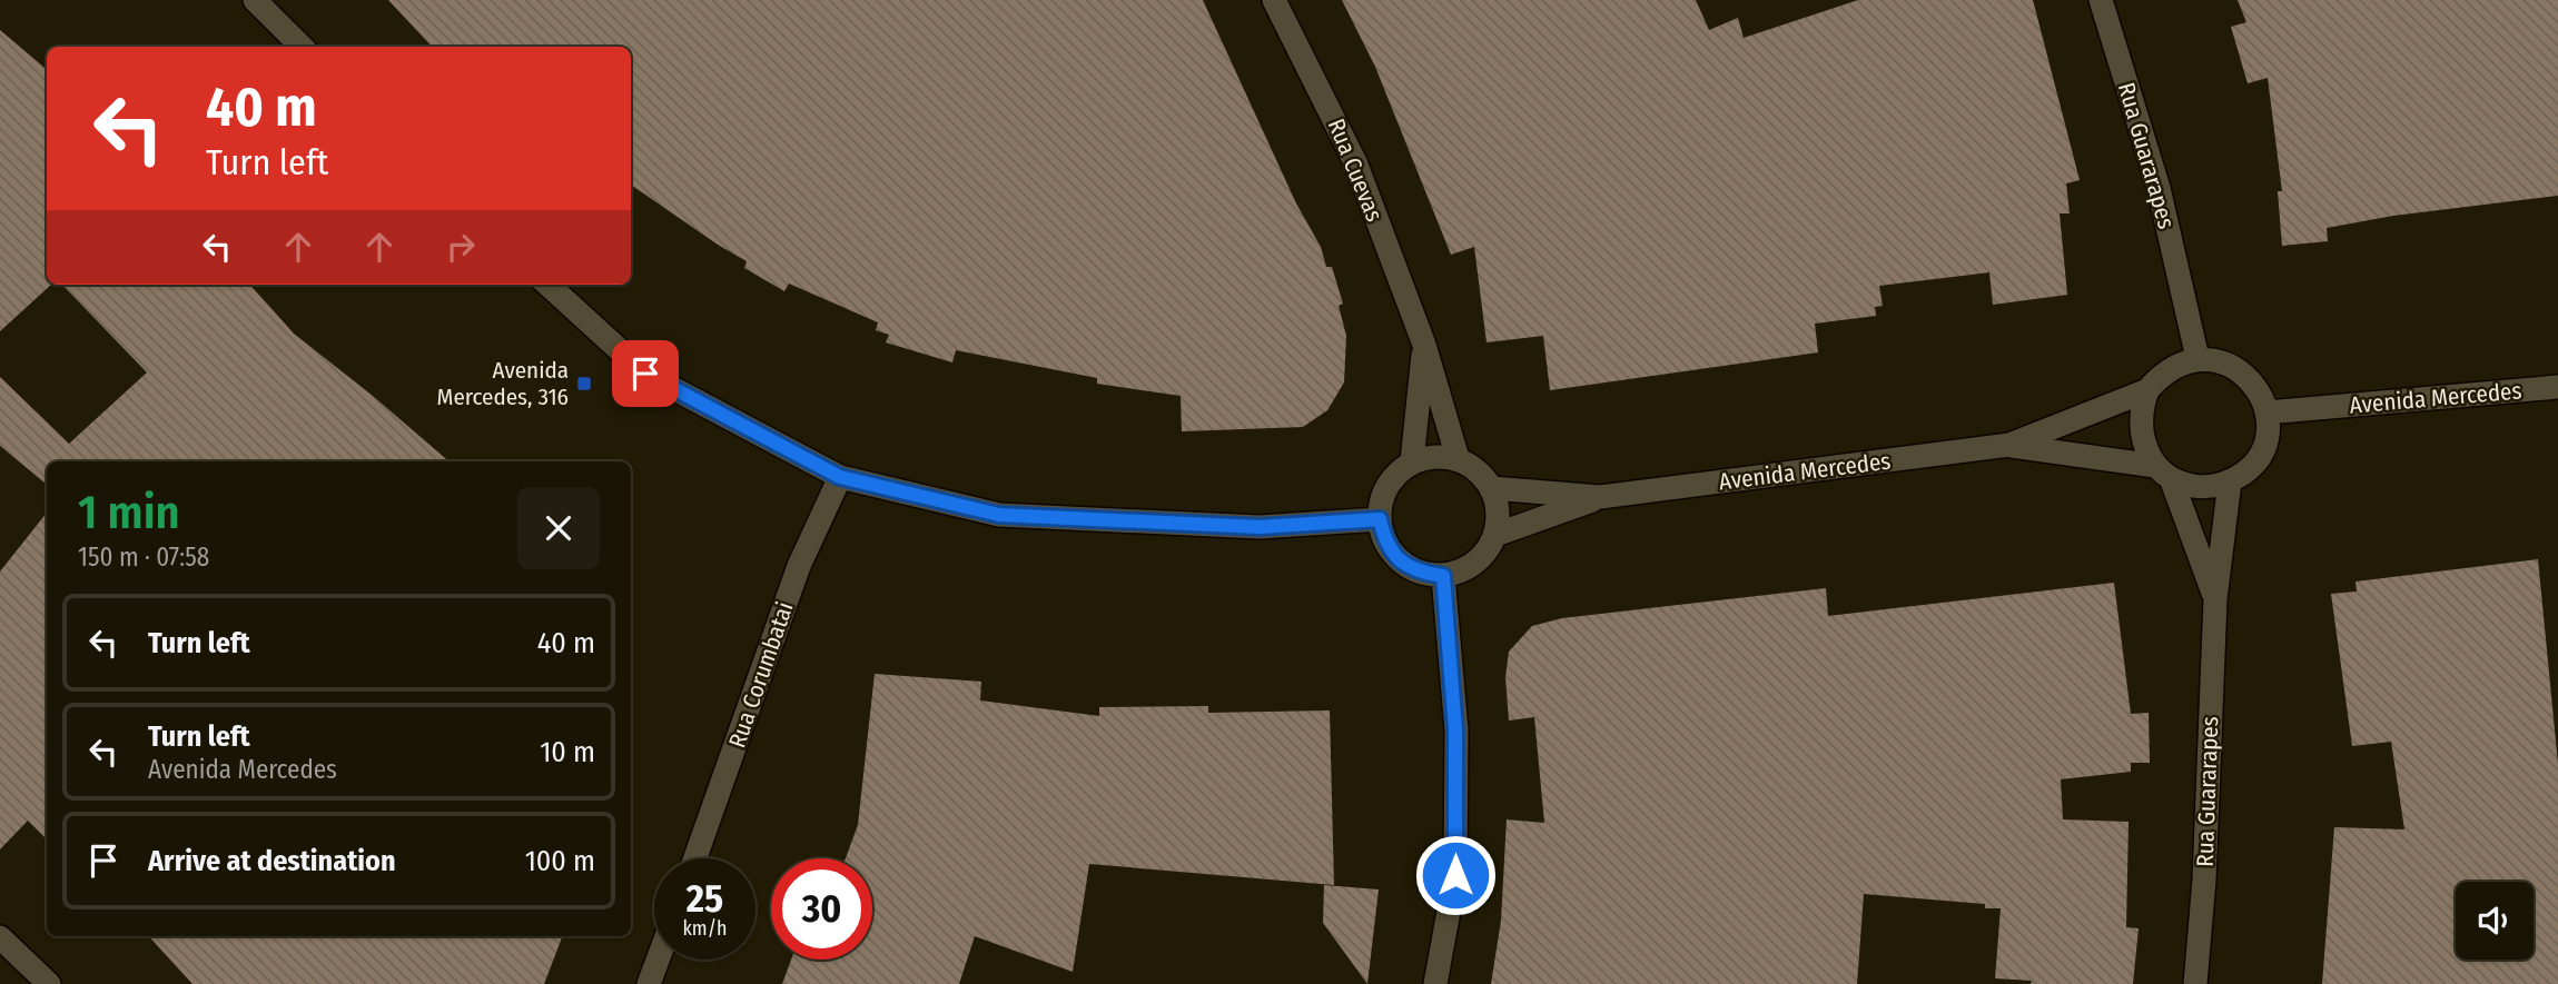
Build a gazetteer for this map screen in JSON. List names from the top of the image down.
{
  "streets": {
    "street": [
      "Rua Guararapes",
      "Rua Cuevas",
      "Avenida Mercedes",
      "Rua Corumbatai"
    ]
  },
  "crossings": [
    ["Rua Guararapes", "Avenida Mercedes"],
    ["Rua Cuevas", "Avenida Mercedes"]
  ],
  "places": {
    "transit": ["Avenida Mercedes, 316"]
  },
  "page": {
    "turn": ["40 m", "Turn left"],
    "heading": ["1 min", "150 m · 07:58"],
    "list": [
      {
        "name": "Turn left",
        "value": "40 m"
      },
      {
        "name": "Turn left",
        "note": "Avenida Mercedes",
        "value": "10 m"
      },
      {
        "name": "Arrive at destination",
        "value": "100 m"
      }
    ],
    "speed": "25 km/h",
    "limit": "30"
  }
}
